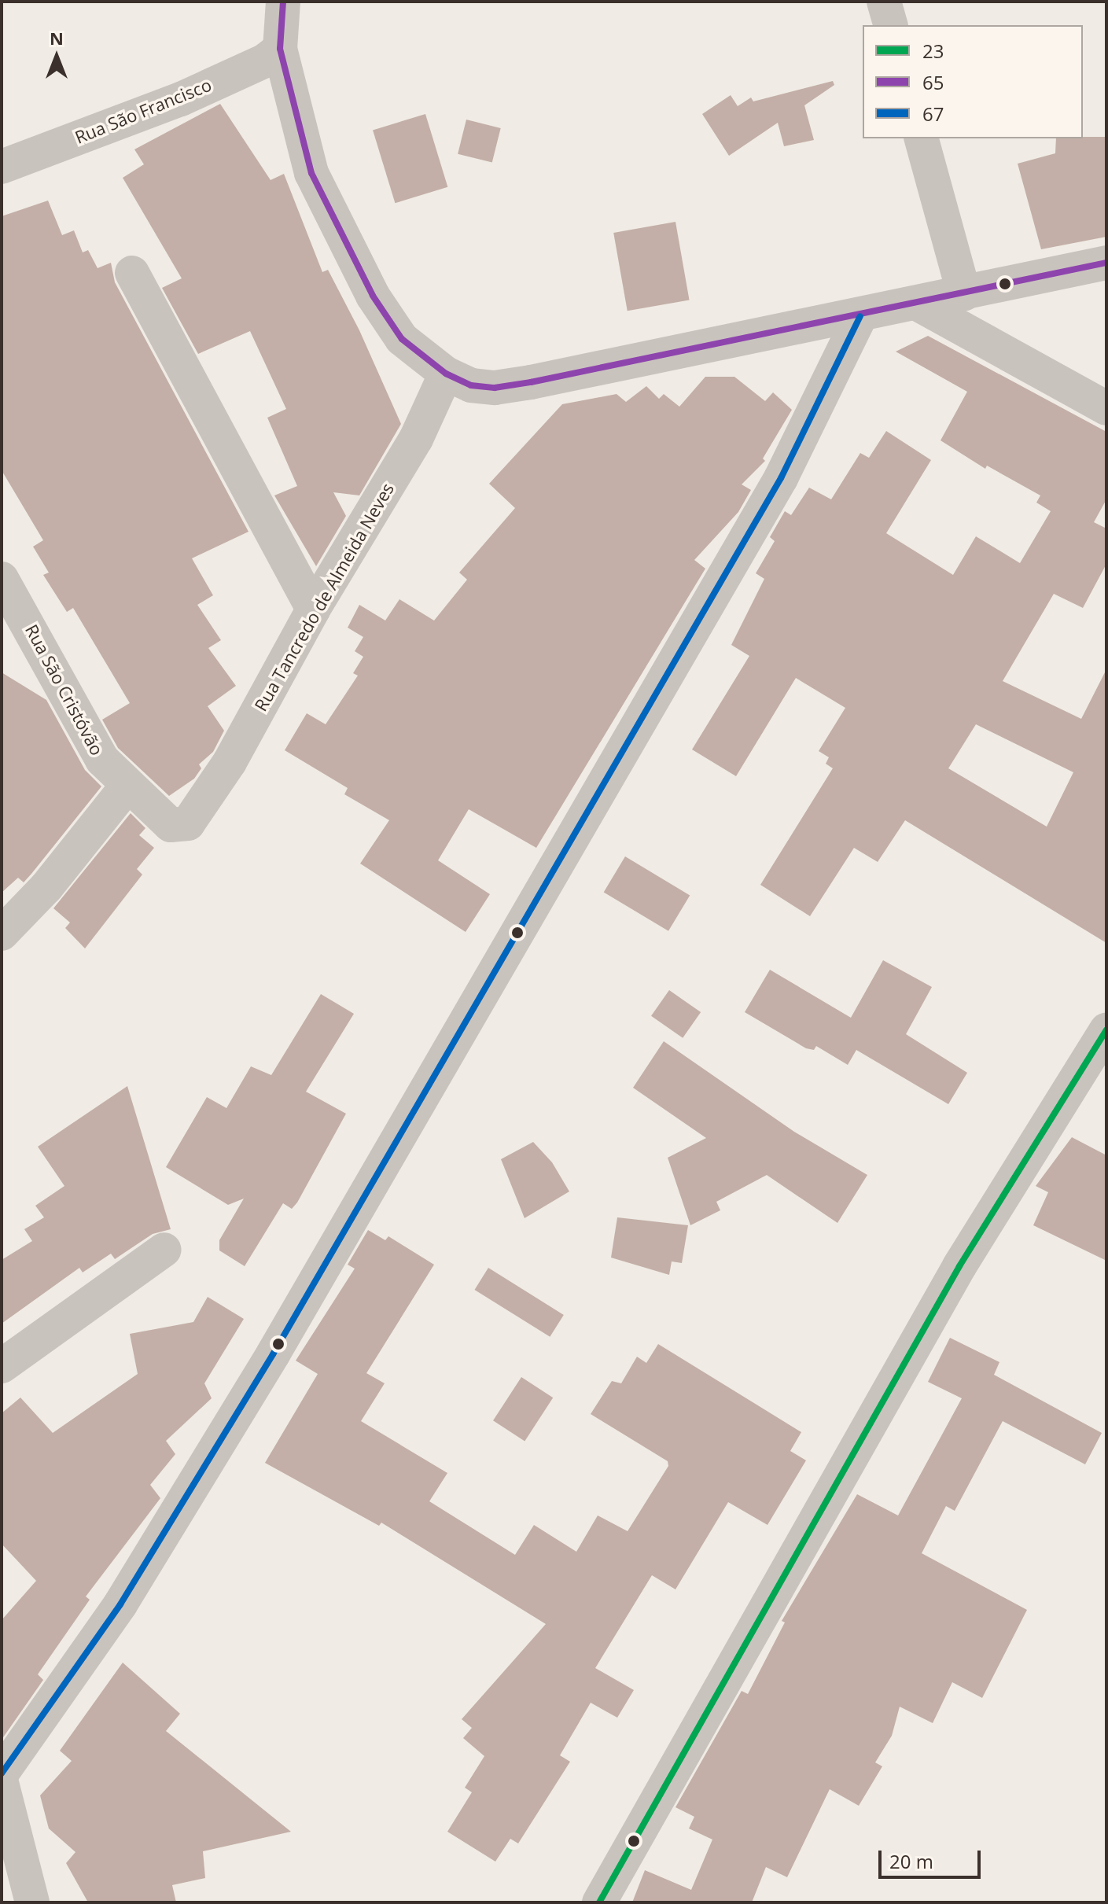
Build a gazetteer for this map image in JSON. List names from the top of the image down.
{
  "streets": {
    "street": ["Rua São Francisco", "Rua Tancredo de Almeida Neves", "Rua São Cristóvão"]
  },
  "crossings": [
    ["Rua Tancredo de Almeida Neves", "Rua São Cristóvão"]
  ],
  "lines": ["transit line 65", "transit line 67", "transit line 23"],
  "legend": ["23", "65", "67"],
  "scale_bar": "20 m",
  "north": "top"
}
